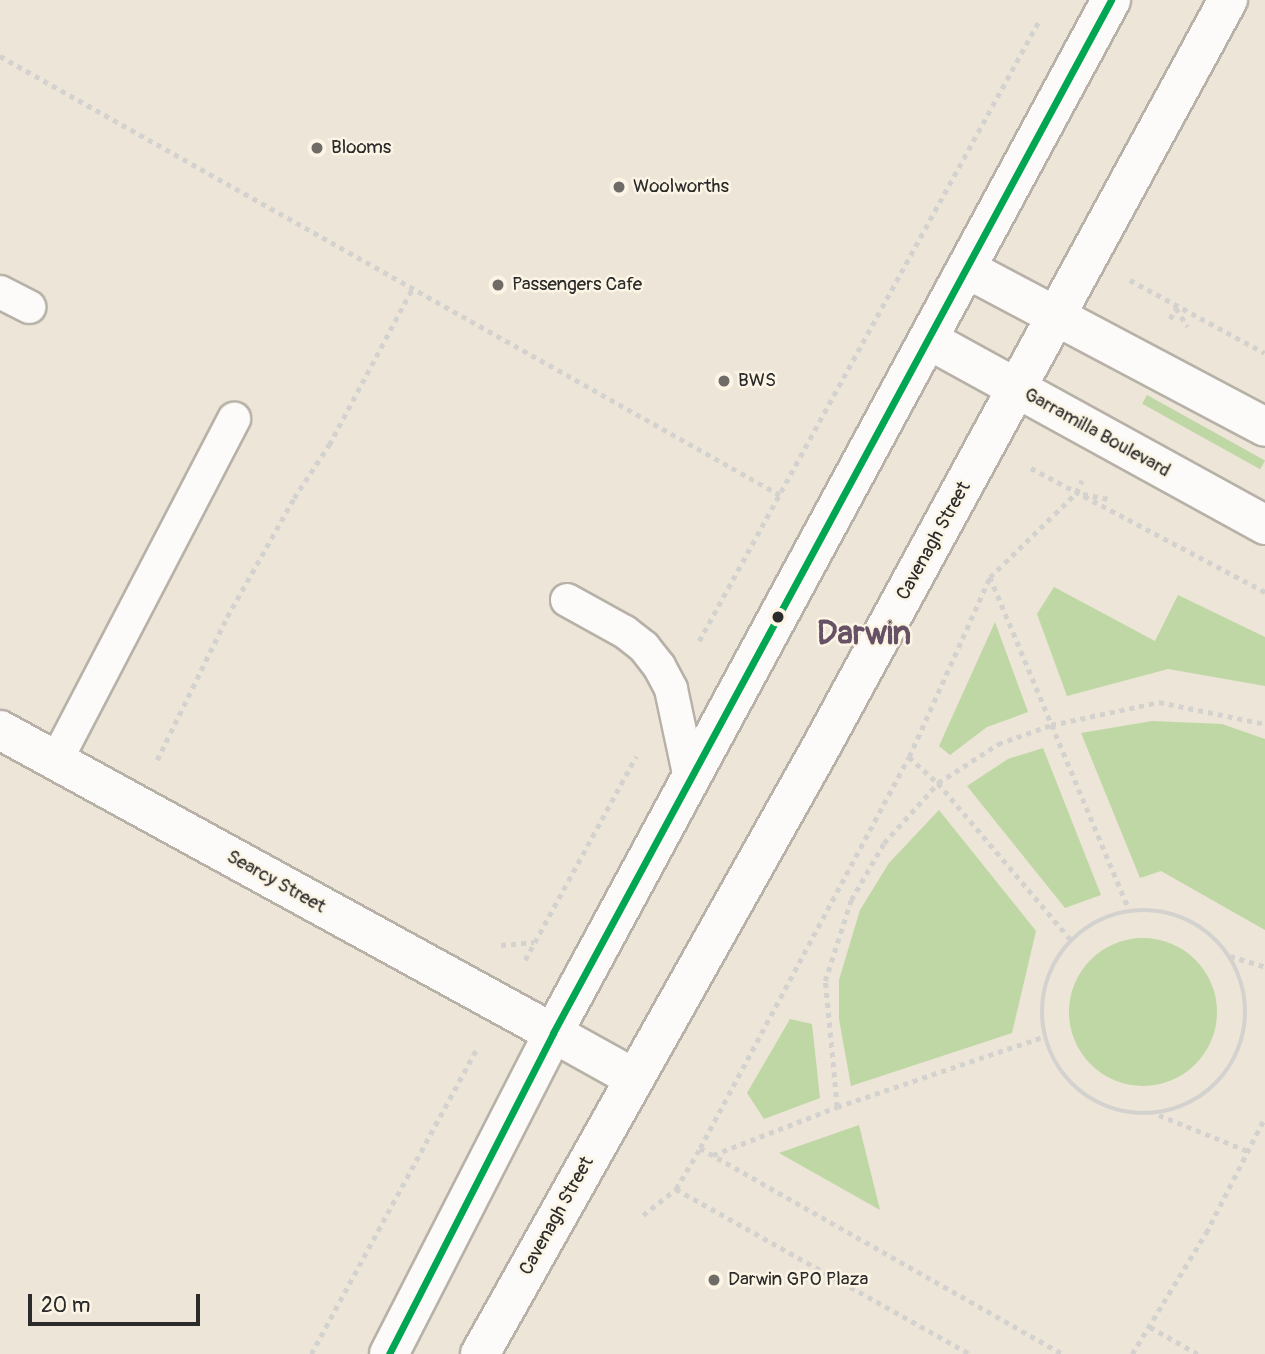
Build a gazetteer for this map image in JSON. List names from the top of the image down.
{
  "streets": {
    "street": ["Garramilla Boulevard", "Cavenagh Street", "Searcy Street"]
  },
  "crossings": [
    ["Garramilla Boulevard", "Cavenagh Street"]
  ],
  "districts": ["Darwin"],
  "places": [
    "Blooms",
    "Woolworths",
    "Passengers Cafe",
    "BWS",
    "Darwin GPO Plaza"
  ],
  "scale_bar": "20 m"
}
